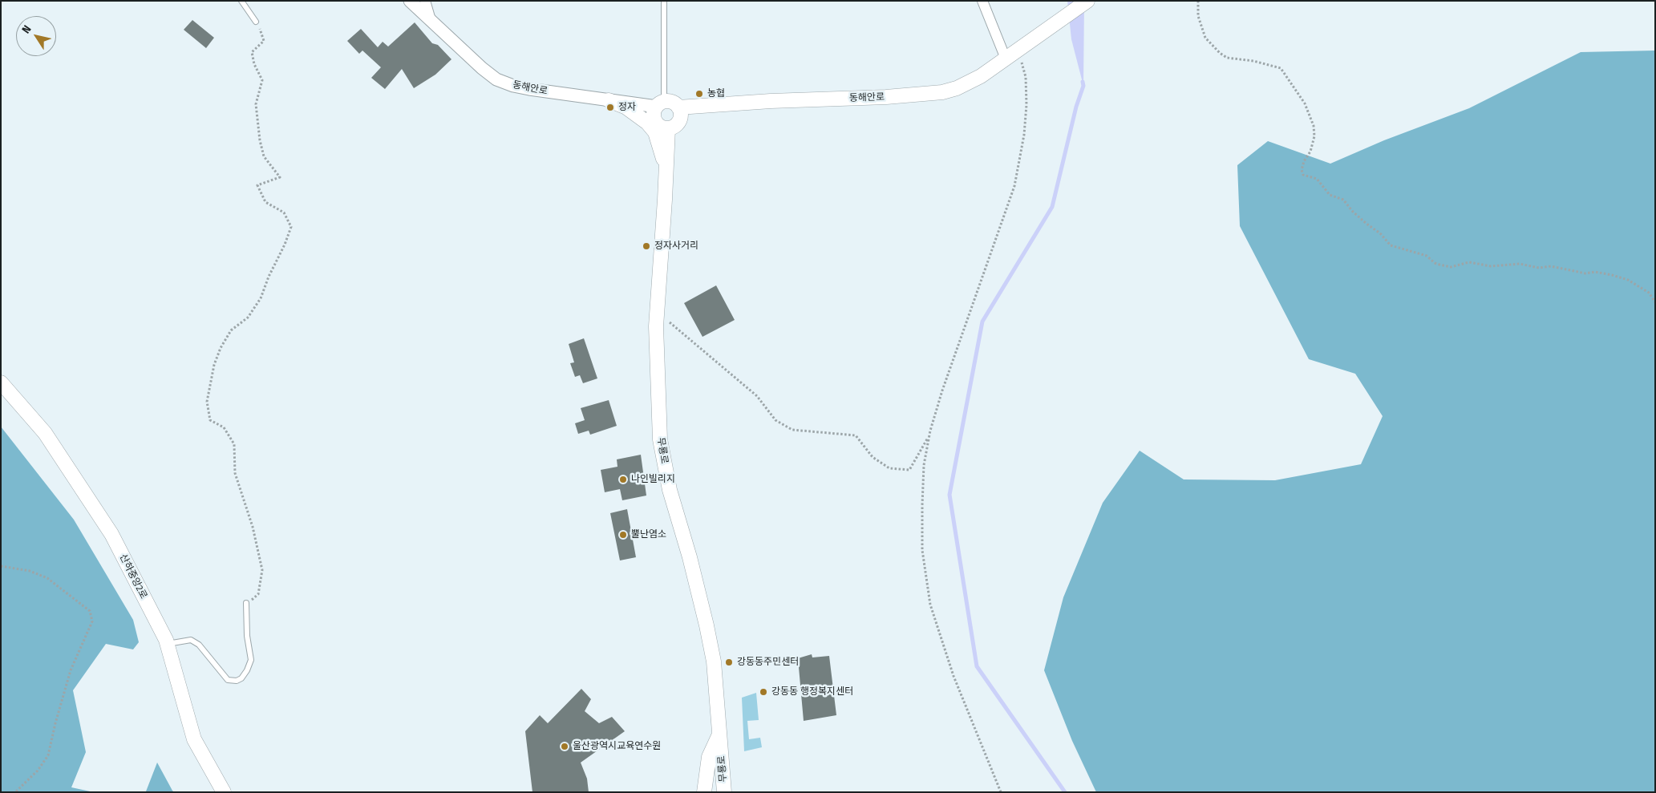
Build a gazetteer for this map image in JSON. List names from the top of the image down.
{
  "streets": {
    "main road": ["동해안로", "무룡로", "산하중앙2로"]
  },
  "crossings": [
    ["동해안로", "무룡로"]
  ],
  "places": [
    "농협",
    "정자",
    "정자사거리",
    "나인빌리지",
    "뿔난염소",
    "강동동주민센터",
    "강동동 행정복지센터",
    "울산광역시교육연수원"
  ],
  "north": "top left"
}
